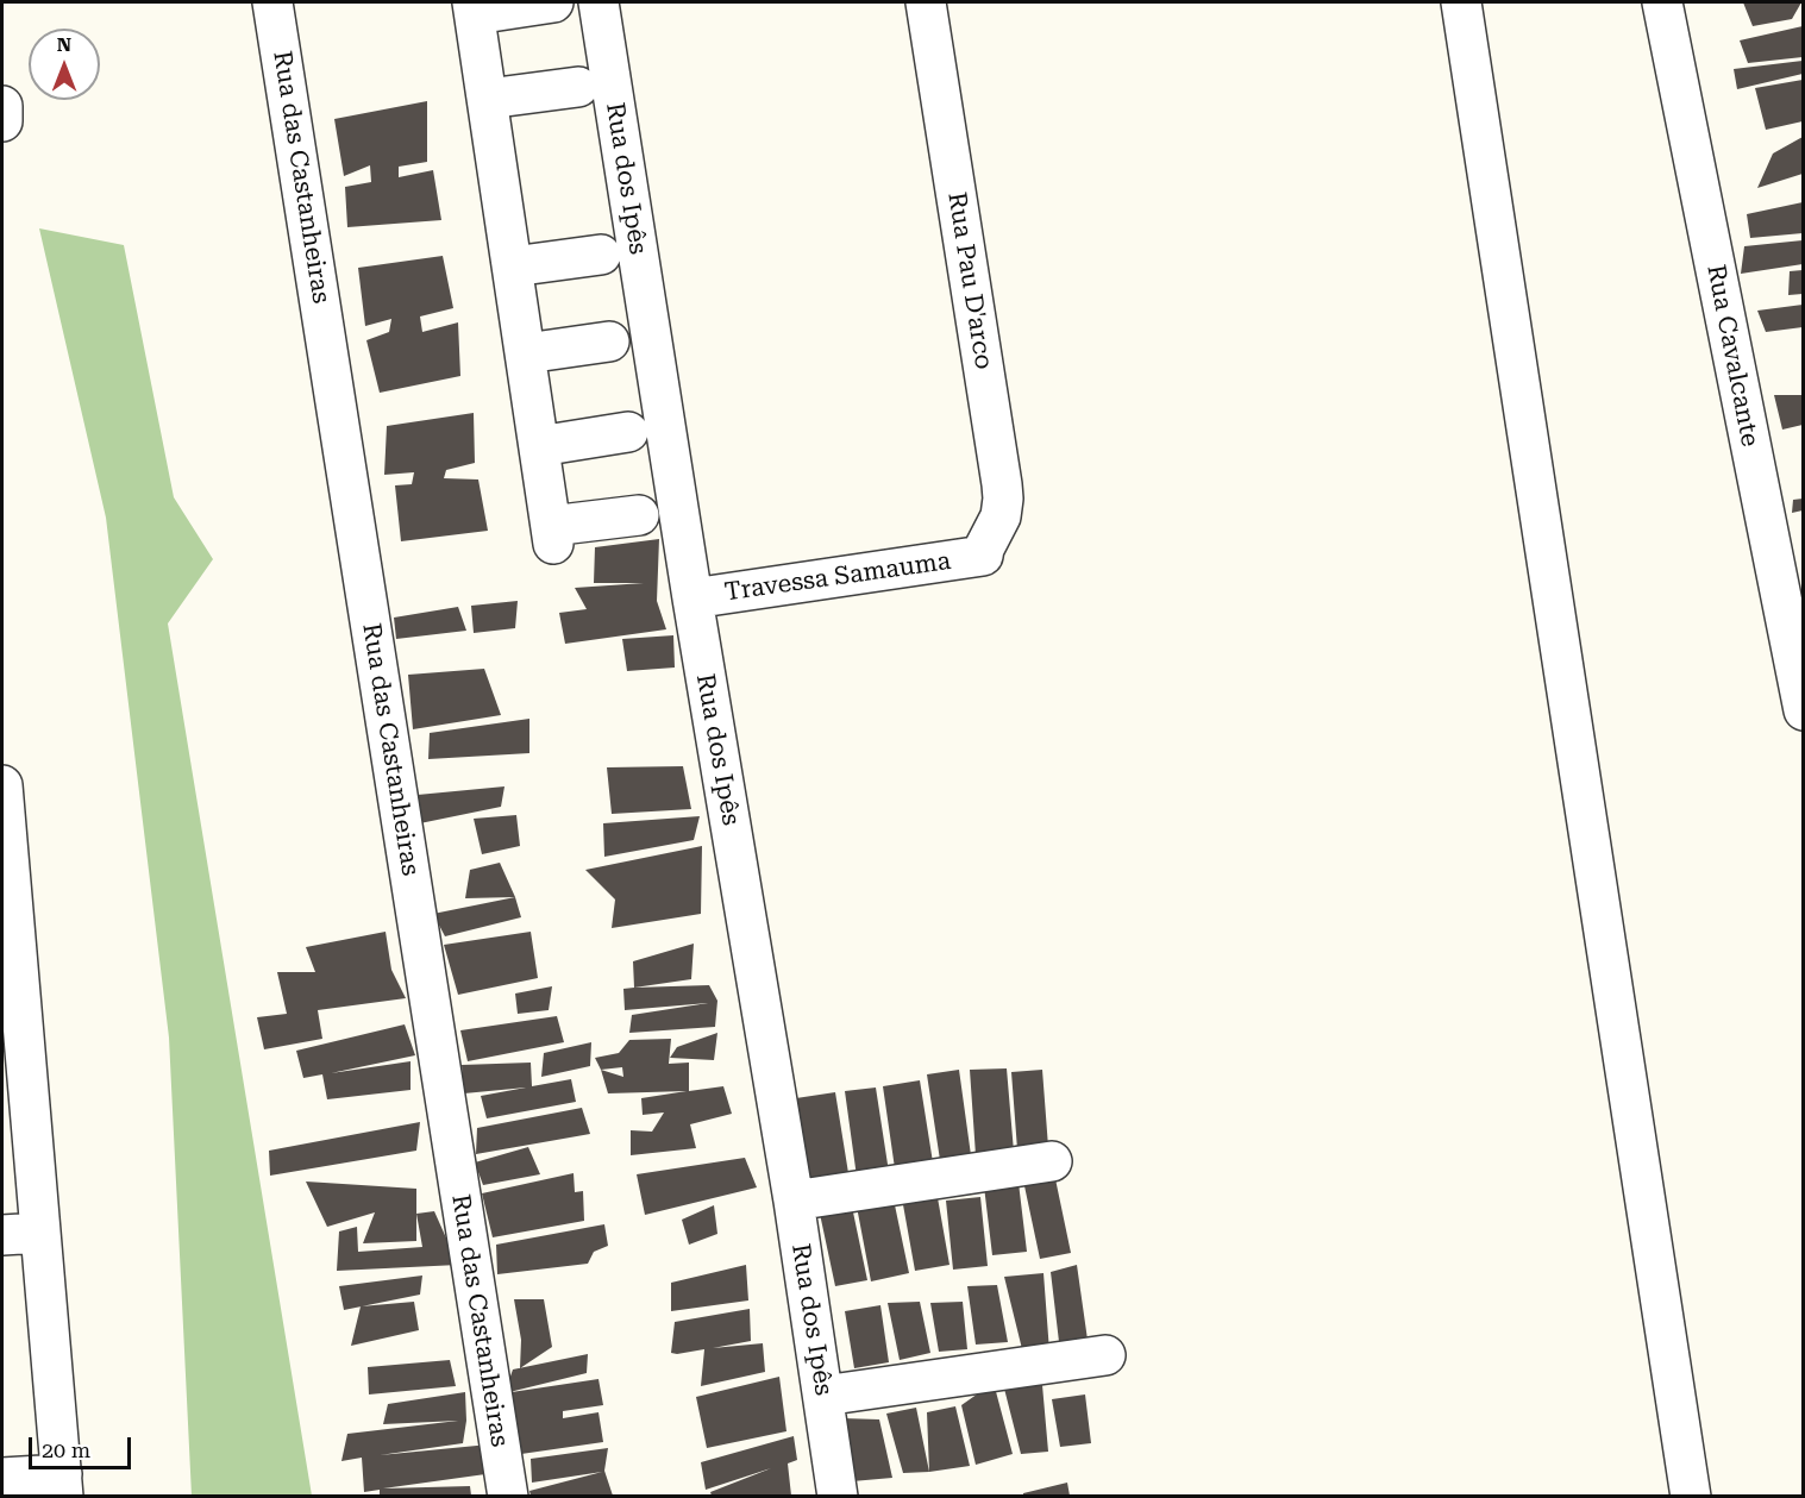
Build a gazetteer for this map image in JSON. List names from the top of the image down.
{
  "streets": {
    "street": [
      "Rua das Castanheiras",
      "Rua dos Ipês",
      "Rua Pau D'arco",
      "Rua Cavalcante",
      "Travessa Samauma"
    ]
  },
  "crossings": [
    ["Rua dos Ipês", "Travessa Samauma"],
    ["Rua Pau D'arco", "Travessa Samauma"]
  ],
  "scale_bar": "20 m",
  "north": "top"
}
